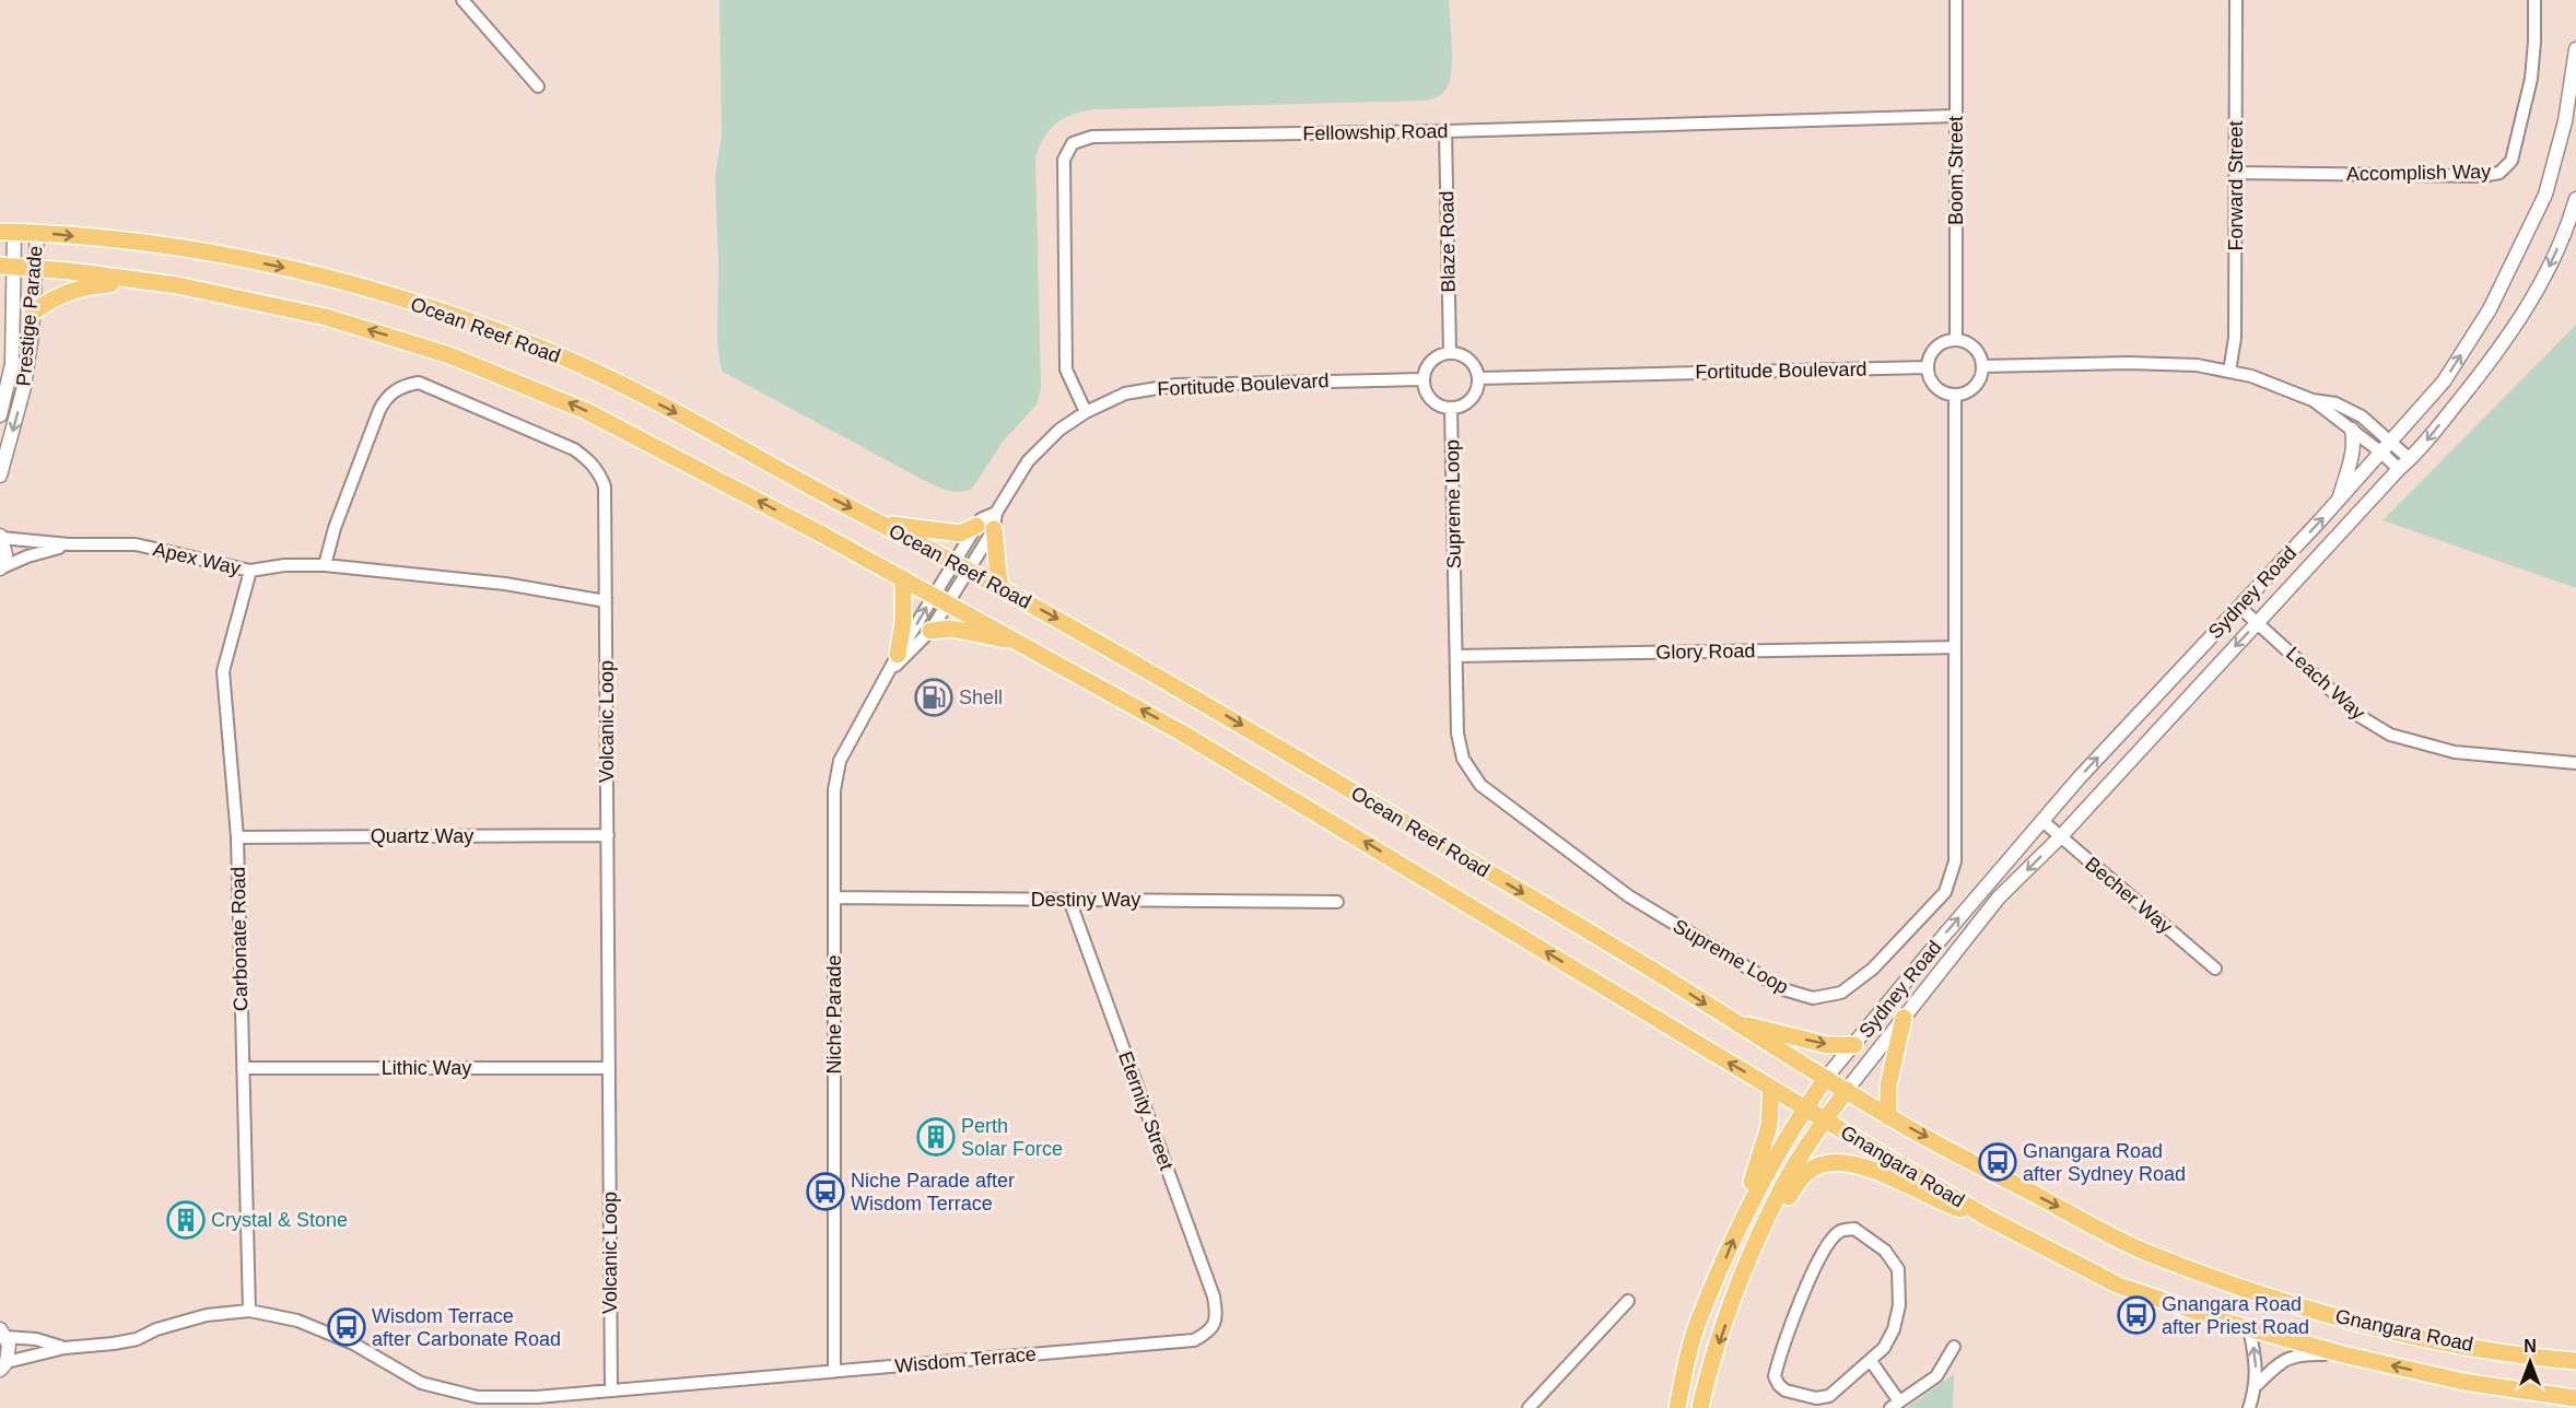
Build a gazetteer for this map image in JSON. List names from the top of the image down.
{
  "streets": {
    "main road": ["Ocean Reef Road", "Gnangara Road"],
    "street": [
      "Fellowship Road",
      "Boom Street",
      "Accomplish Way",
      "Forward Street",
      "Blaze Road",
      "Prestige Parade",
      "Fortitude Boulevard",
      "Supreme Loop",
      "Apex Way",
      "Sydney Road",
      "Glory Road",
      "Leach Way",
      "Volcanic Loop",
      "Quartz Way",
      "Becher Way",
      "Destiny Way",
      "Carbonate Road",
      "Niche Parade",
      "Lithic Way",
      "Eternity Street",
      "Wisdom Terrace"
    ]
  },
  "crossings": [
    ["Fellowship Road", "Boom Street"],
    ["Fellowship Road", "Blaze Road"],
    ["Fellowship Road", "Fortitude Boulevard"],
    ["Boom Street", "Fortitude Boulevard"],
    ["Boom Street", "Supreme Loop"],
    ["Accomplish Way", "Forward Street"],
    ["Blaze Road", "Fortitude Boulevard"],
    ["Blaze Road", "Supreme Loop"],
    ["Prestige Parade", "Ocean Reef Road"],
    ["Ocean Reef Road", "Fortitude Boulevard"],
    ["Ocean Reef Road", "Sydney Road"],
    ["Ocean Reef Road", "Niche Parade"],
    ["Ocean Reef Road", "Gnangara Road"],
    ["Fortitude Boulevard", "Supreme Loop"],
    ["Fortitude Boulevard", "Niche Parade"],
    ["Supreme Loop", "Glory Road"],
    ["Apex Way", "Volcanic Loop"],
    ["Apex Way", "Carbonate Road"],
    ["Sydney Road", "Leach Way"],
    ["Sydney Road", "Becher Way"],
    ["Sydney Road", "Gnangara Road"],
    ["Volcanic Loop", "Quartz Way"],
    ["Volcanic Loop", "Lithic Way"],
    ["Volcanic Loop", "Wisdom Terrace"],
    ["Quartz Way", "Carbonate Road"],
    ["Destiny Way", "Niche Parade"],
    ["Destiny Way", "Eternity Street"],
    ["Carbonate Road", "Lithic Way"],
    ["Carbonate Road", "Wisdom Terrace"],
    ["Niche Parade", "Wisdom Terrace"],
    ["Eternity Street", "Wisdom Terrace"]
  ],
  "places": {
    "fuel station": ["Shell"],
    "building": ["Perth Solar Force", "Crystal & Stone"],
    "bus stop": [
      "Gnangara Road after Sydney Road",
      "Niche Parade after Wisdom Terrace",
      "Gnangara Road after Priest Road",
      "Wisdom Terrace after Carbonate Road"
    ]
  },
  "north": "top"
}
